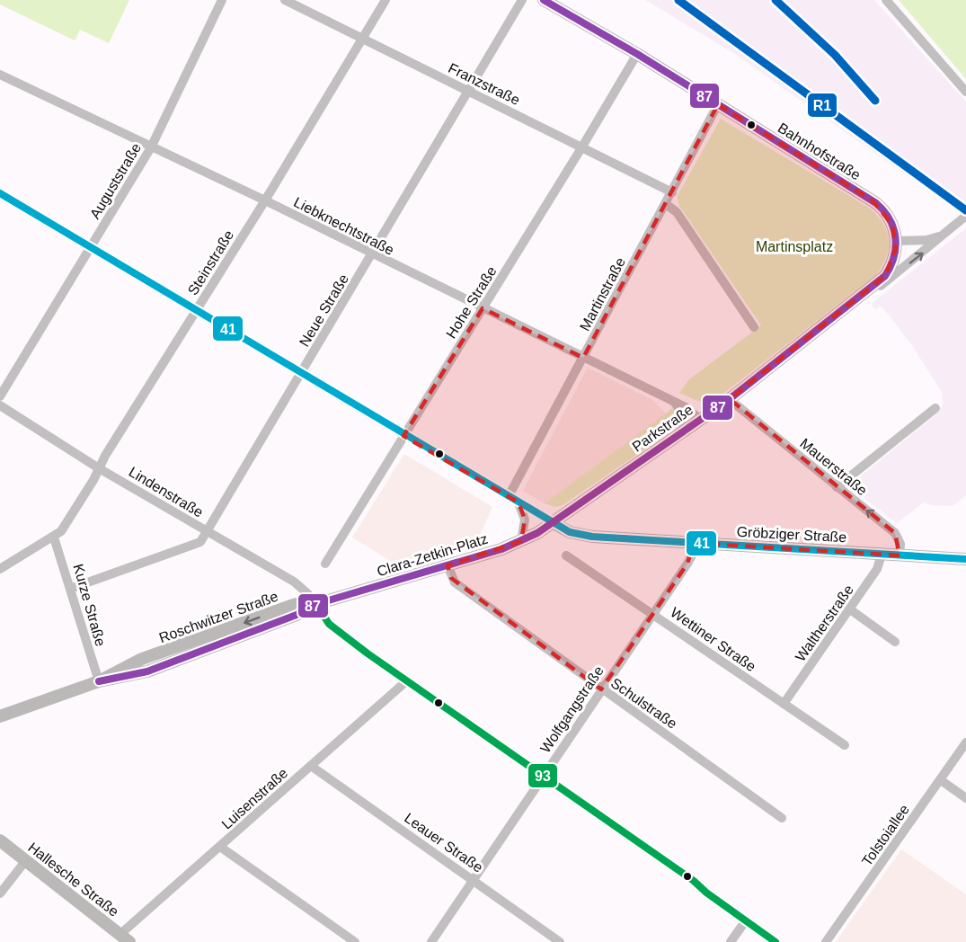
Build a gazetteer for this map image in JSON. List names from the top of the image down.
{
  "streets": {
    "main road": [
      "Bahnhofstraße",
      "Parkstraße",
      "Gröbziger Straße",
      "Clara-Zetkin-Platz",
      "Roschwitzer Straße",
      "Hallesche Straße"
    ],
    "street": [
      "Franzstraße",
      "Auguststraße",
      "Liebknechtstraße",
      "Steinstraße",
      "Martinstraße",
      "Hohe Straße",
      "Neue Straße",
      "Mauerstraße",
      "Lindenstraße",
      "Kurze Straße",
      "Waltherstraße",
      "Wettiner Straße",
      "Schulstraße",
      "Wolfgangstraße",
      "Luisenstraße",
      "Tolstoiallee",
      "Leauer Straße"
    ]
  },
  "crossings": [
    ["Franzstraße", "Steinstraße"],
    ["Franzstraße", "Martinstraße"],
    ["Franzstraße", "Hohe Straße"],
    ["Franzstraße", "Neue Straße"],
    ["Bahnhofstraße", "Martinstraße"],
    ["Bahnhofstraße", "Hohe Straße"],
    ["Bahnhofstraße", "Parkstraße"],
    ["Auguststraße", "Liebknechtstraße"],
    ["Liebknechtstraße", "Steinstraße"],
    ["Liebknechtstraße", "Martinstraße"],
    ["Liebknechtstraße", "Hohe Straße"],
    ["Liebknechtstraße", "Neue Straße"],
    ["Liebknechtstraße", "Parkstraße"],
    ["Steinstraße", "Lindenstraße"],
    ["Steinstraße", "Kurze Straße"],
    ["Neue Straße", "Lindenstraße"],
    ["Neue Straße", "Kurze Straße"],
    ["Parkstraße", "Mauerstraße"],
    ["Parkstraße", "Gröbziger Straße"],
    ["Parkstraße", "Clara-Zetkin-Platz"],
    ["Mauerstraße", "Gröbziger Straße"],
    ["Lindenstraße", "Clara-Zetkin-Platz"],
    ["Lindenstraße", "Roschwitzer Straße"],
    ["Lindenstraße", "Wolfgangstraße"],
    ["Lindenstraße", "Luisenstraße"],
    ["Gröbziger Straße", "Clara-Zetkin-Platz"],
    ["Gröbziger Straße", "Waltherstraße"],
    ["Gröbziger Straße", "Wolfgangstraße"],
    ["Clara-Zetkin-Platz", "Roschwitzer Straße"],
    ["Clara-Zetkin-Platz", "Schulstraße"],
    ["Kurze Straße", "Roschwitzer Straße"],
    ["Waltherstraße", "Wettiner Straße"],
    ["Wettiner Straße", "Wolfgangstraße"],
    ["Schulstraße", "Wolfgangstraße"],
    ["Wolfgangstraße", "Leauer Straße"],
    ["Luisenstraße", "Leauer Straße"],
    ["Luisenstraße", "Hallesche Straße"]
  ],
  "one_way": ["Mauerstraße"],
  "parks": ["Martinsplatz"],
  "lines": [
    "transit line R1",
    "transit line 87",
    "transit line 41",
    "transit line 93"
  ]
}
